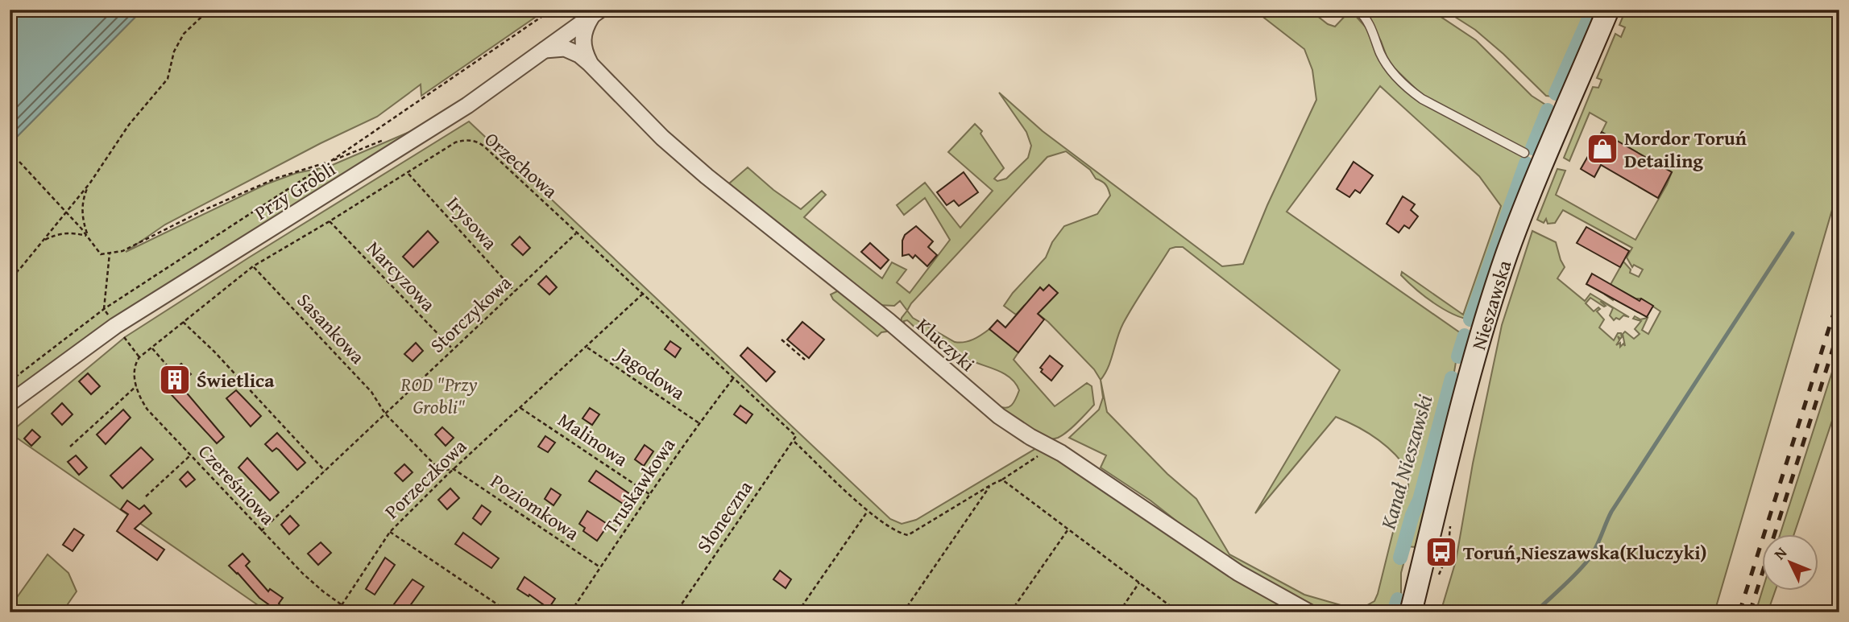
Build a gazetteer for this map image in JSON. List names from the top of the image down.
{
  "streets": {
    "main road": ["Nieszawska"],
    "street": ["Przy Grobli", "Kluczyki"],
    "path": [
      "Orzechowa",
      "Irysowa",
      "Narcyzowa",
      "Storczykowa",
      "Sasankowa",
      "Jagodowa",
      "Malinowa",
      "Porzeczkowa",
      "Czereśniowa",
      "Truskawkowa",
      "Poziomkowa",
      "Słoneczna"
    ]
  },
  "crossings": [
    ["Orzechowa", "Irysowa"],
    ["Orzechowa", "Narcyzowa"],
    ["Orzechowa", "Storczykowa"],
    ["Orzechowa", "Sasankowa"],
    ["Orzechowa", "Porzeczkowa"],
    ["Orzechowa", "Truskawkowa"],
    ["Orzechowa", "Słoneczna"],
    ["Przy Grobli", "Kluczyki"],
    ["Irysowa", "Storczykowa"],
    ["Narcyzowa", "Storczykowa"],
    ["Storczykowa", "Sasankowa"],
    ["Storczykowa", "Czereśniowa"],
    ["Jagodowa", "Porzeczkowa"],
    ["Jagodowa", "Truskawkowa"],
    ["Malinowa", "Porzeczkowa"],
    ["Malinowa", "Truskawkowa"],
    ["Porzeczkowa", "Czereśniowa"],
    ["Porzeczkowa", "Poziomkowa"],
    ["Truskawkowa", "Poziomkowa"]
  ],
  "water": ["Kanał Nieszawski"],
  "parks": ["ROD \"Przy Grobli\""],
  "places": {
    "shop": ["Mordor Toruń Detailing"],
    "building": ["Świetlica"],
    "bus stop": ["Toruń,Nieszawska(Kluczyki)"]
  },
  "north": "top left"
}
